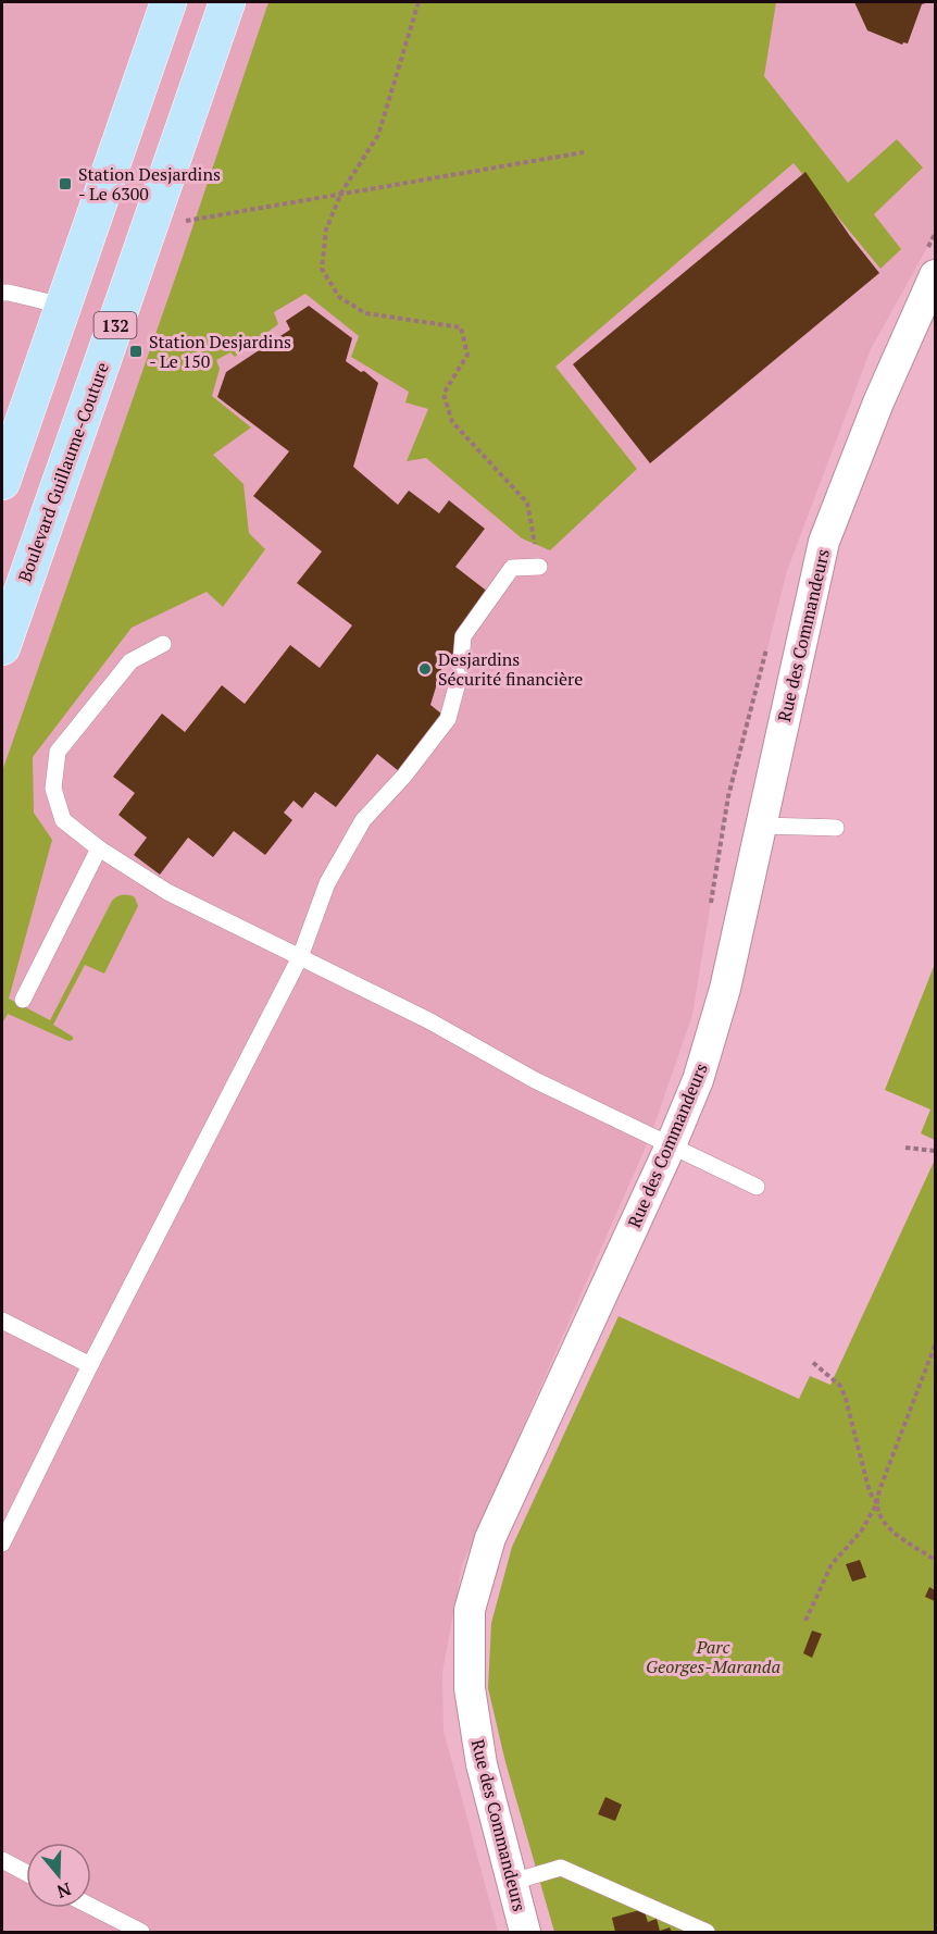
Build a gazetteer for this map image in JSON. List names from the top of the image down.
{
  "streets": {
    "main road": ["132", "Boulevard Guillaume-Couture"],
    "street": ["Rue des Commandeurs"]
  },
  "parks": ["Parc Georges-Maranda"],
  "places": {
    "transit": ["Station Desjardins - Le 6300", "Station Desjardins - Le 150"],
    "other": ["Desjardins Sécurité financière"]
  },
  "north": "bottom"
}
